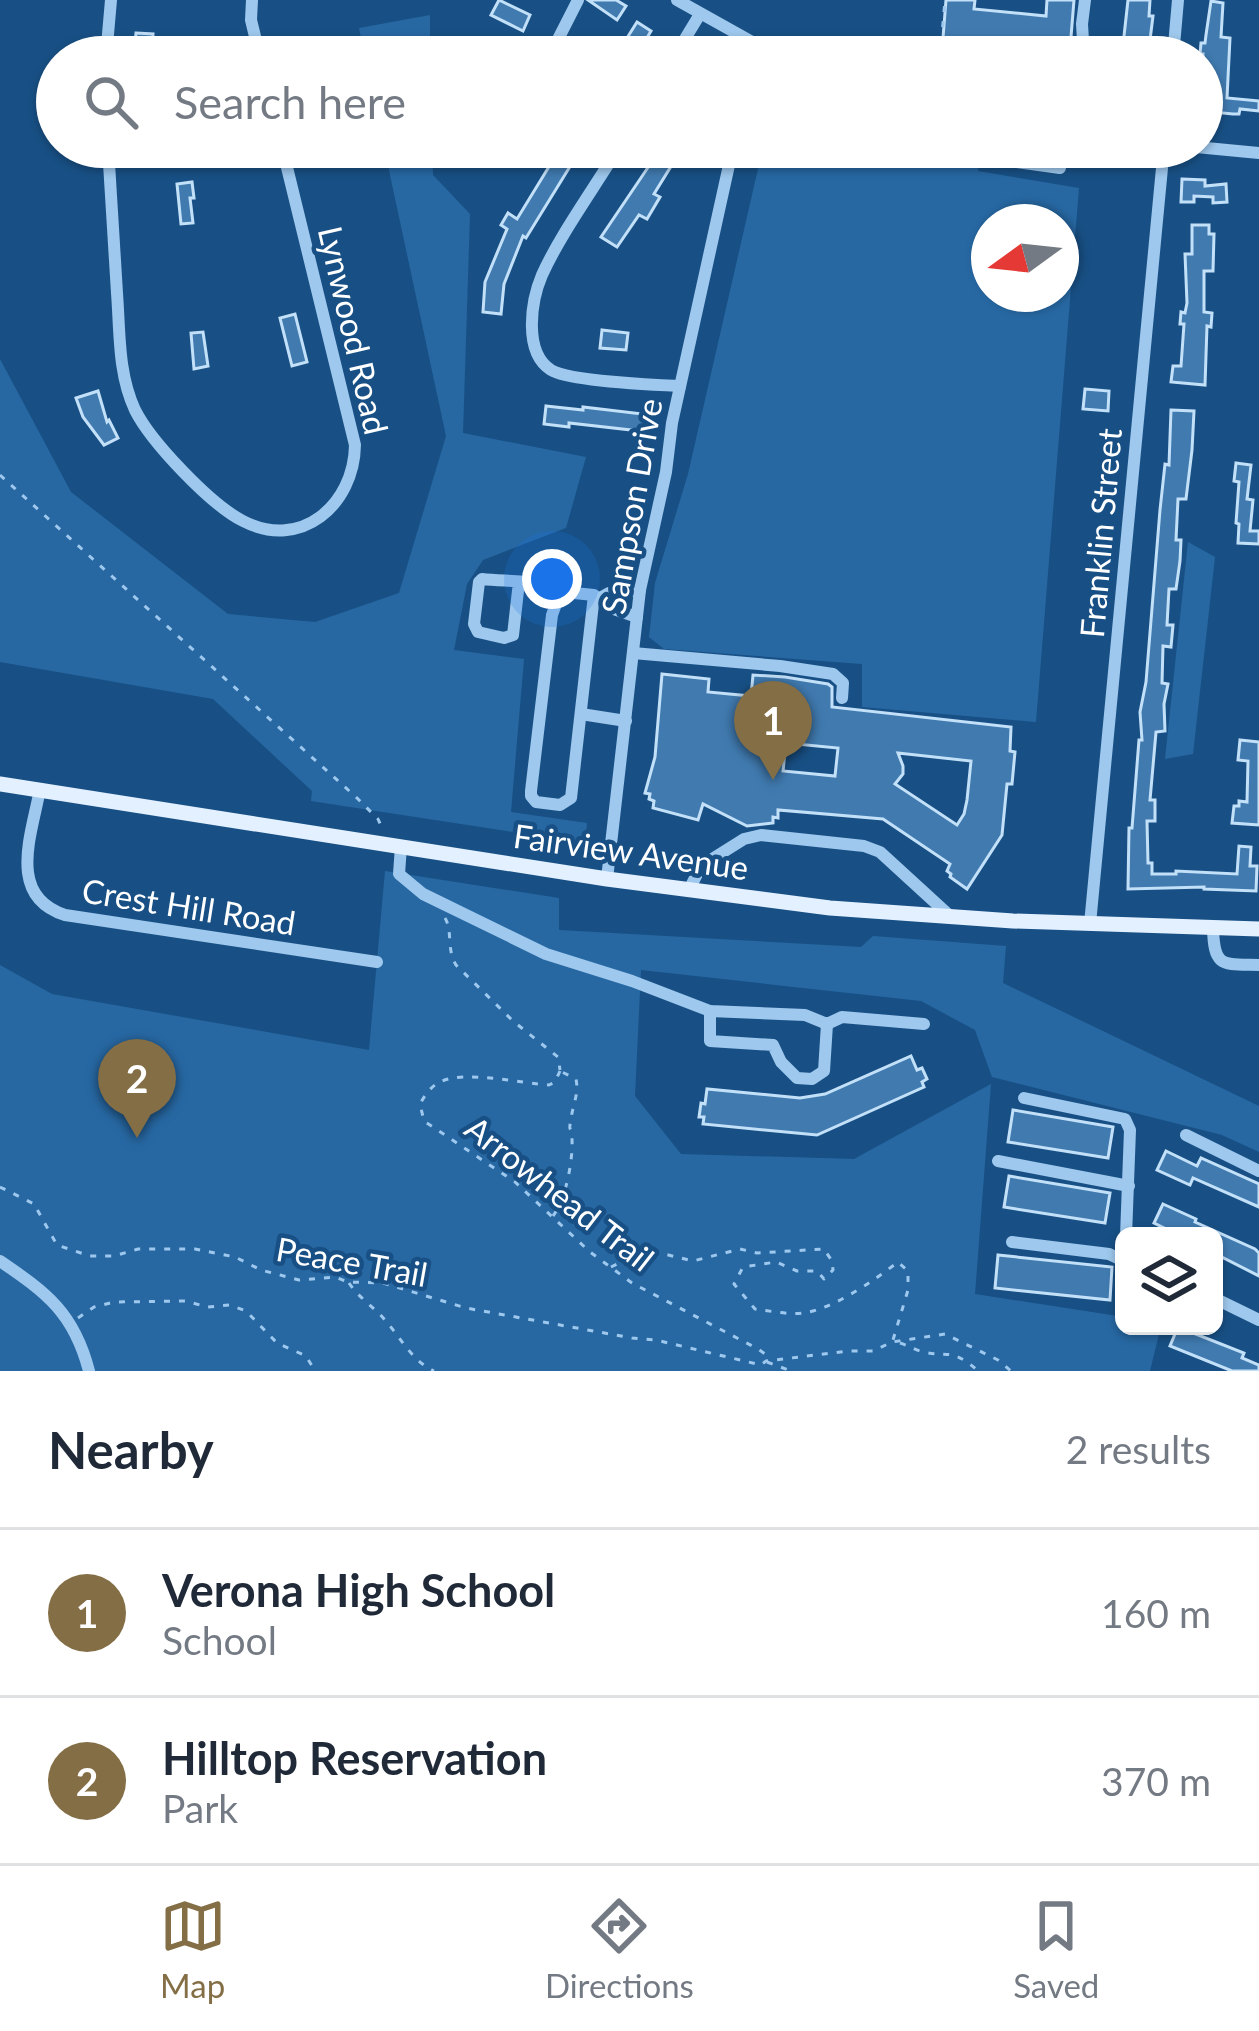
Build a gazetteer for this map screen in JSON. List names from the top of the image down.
{
  "streets": {
    "main road": ["Fairview Avenue"],
    "street": [
      "Lynwood Road",
      "Sampson Drive",
      "Franklin Street",
      "Crest Hill Road"
    ],
    "path": ["Arrowhead Trail", "Peace Trail"]
  },
  "crossings": [
    ["Sampson Drive", "Fairview Avenue"],
    ["Franklin Street", "Fairview Avenue"],
    ["Fairview Avenue", "Crest Hill Road"],
    ["Arrowhead Trail", "Peace Trail"]
  ],
  "north": "left",
  "page": {
    "search": "Search here",
    "pins": ["1", "2"],
    "heading": ["Nearby", "2 results"],
    "list": [
      {
        "mark": "1",
        "name": "Verona High School",
        "note": "School",
        "value": "160 m"
      },
      {
        "mark": "2",
        "name": "Hilltop Reservation",
        "note": "Park",
        "value": "370 m"
      }
    ],
    "nav": ["Map", "Directions", "Saved"]
  }
}
